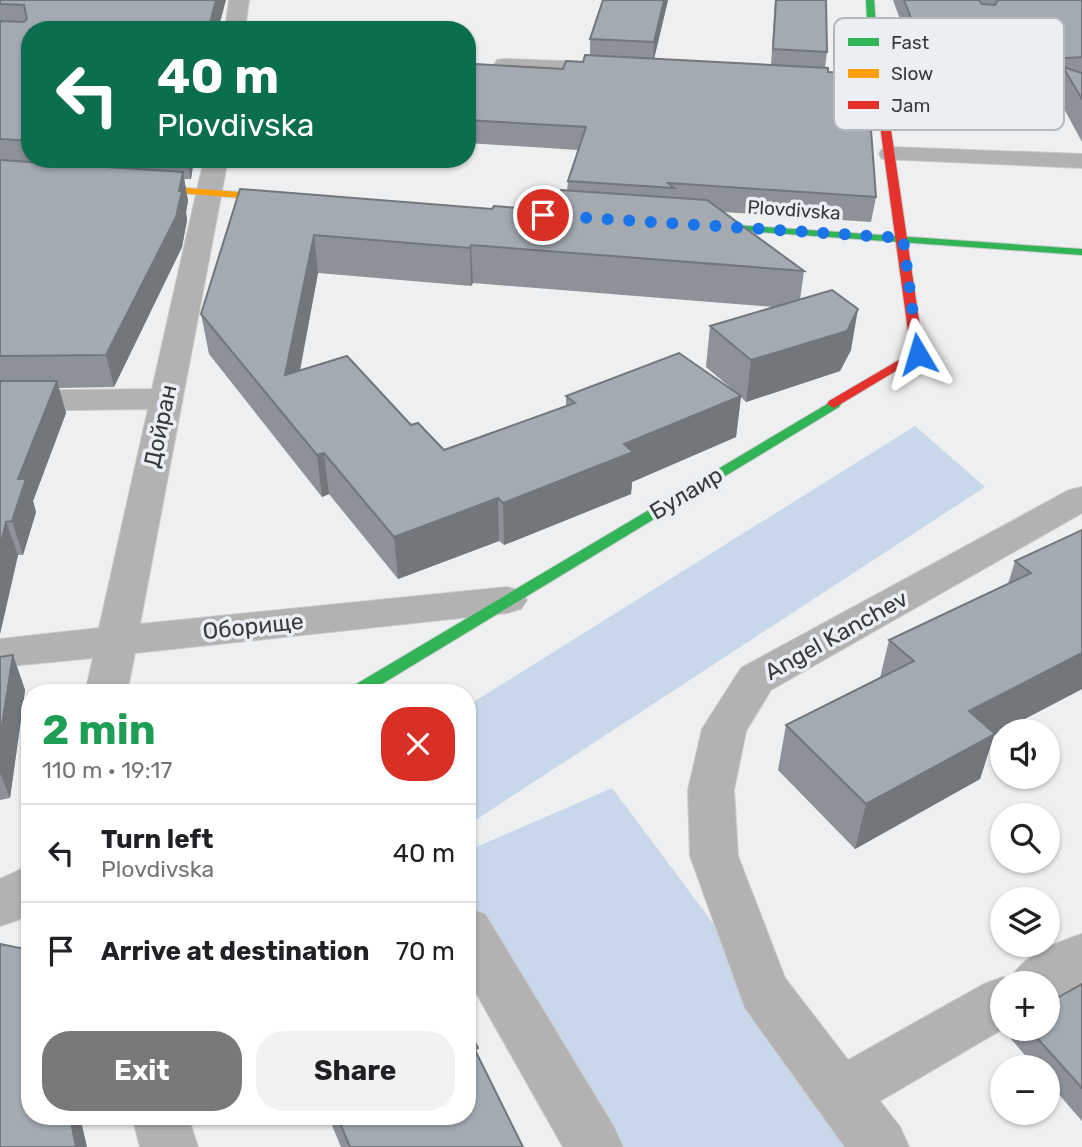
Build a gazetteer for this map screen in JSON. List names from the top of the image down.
{
  "streets": {
    "street": [
      "Plovdivska",
      "Дойран",
      "Булаир",
      "Оборище",
      "Angel Kanchev"
    ]
  },
  "crossings": [
    ["Plovdivska", "Булаир"],
    ["Дойран", "Оборище"],
    ["Булаир", "Оборище"]
  ],
  "legend": ["Fast", "Slow", "Jam"],
  "page": {
    "turn": ["40 m", "Plovdivska"],
    "heading": ["2 min", "110 m · 19:17"],
    "map_buttons": ["+", "−"],
    "list": [
      {
        "name": "Turn left",
        "note": "Plovdivska",
        "value": "40 m"
      },
      {
        "name": "Arrive at destination",
        "value": "70 m"
      }
    ],
    "buttons": ["Exit", "Share"]
  }
}
